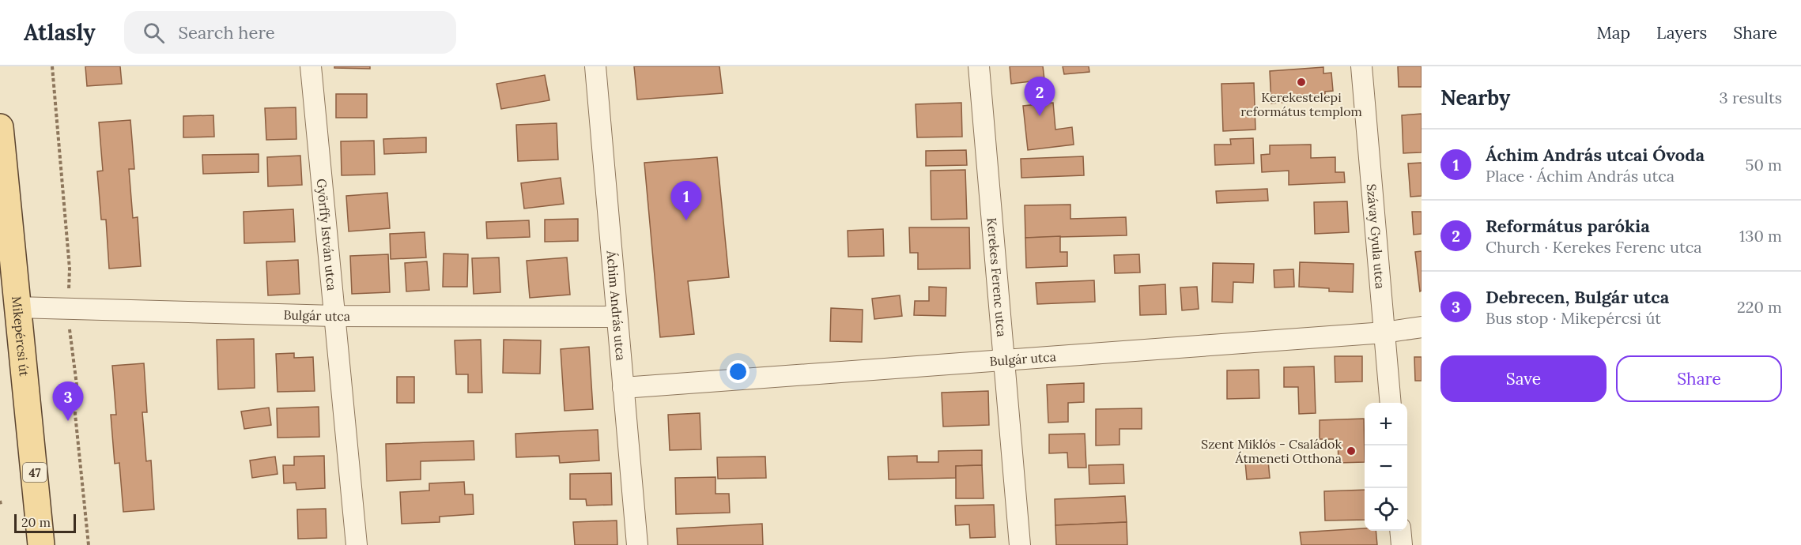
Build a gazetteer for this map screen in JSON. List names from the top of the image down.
{
  "streets": {
    "main road": ["Mikepércsi út", "47"],
    "street": [
      "Györffy István utca",
      "Szávay Gyula utca",
      "Kerekes Ferenc utca",
      "Áchim András utca",
      "Bulgár utca"
    ]
  },
  "crossings": [
    ["Györffy István utca", "Bulgár utca"],
    ["Szávay Gyula utca", "Bulgár utca"],
    ["Kerekes Ferenc utca", "Bulgár utca"],
    ["Áchim András utca", "Bulgár utca"],
    ["Bulgár utca", "Mikepércsi út"]
  ],
  "places": ["Kerekestelepi református templom", "Szent Miklós - Családok Átmeneti Otthona"],
  "scale_bar": "20 m",
  "page": {
    "header": "Atlasly",
    "search": "Search here",
    "nav": ["Map", "Layers", "Share"],
    "heading": ["Nearby", "3 results"],
    "pins": ["2", "1", "3"],
    "list": [
      {
        "mark": "1",
        "name": "Áchim András utcai Óvoda",
        "note": "Place · Áchim András utca",
        "value": "50 m"
      },
      {
        "mark": "2",
        "name": "Református parókia",
        "note": "Church · Kerekes Ferenc utca",
        "value": "130 m"
      },
      {
        "mark": "3",
        "name": "Debrecen, Bulgár utca",
        "note": "Bus stop · Mikepércsi út",
        "value": "220 m"
      }
    ],
    "buttons": ["Save", "Share"],
    "map_buttons": ["+", "−"],
    "scale": "20 m"
  }
}
